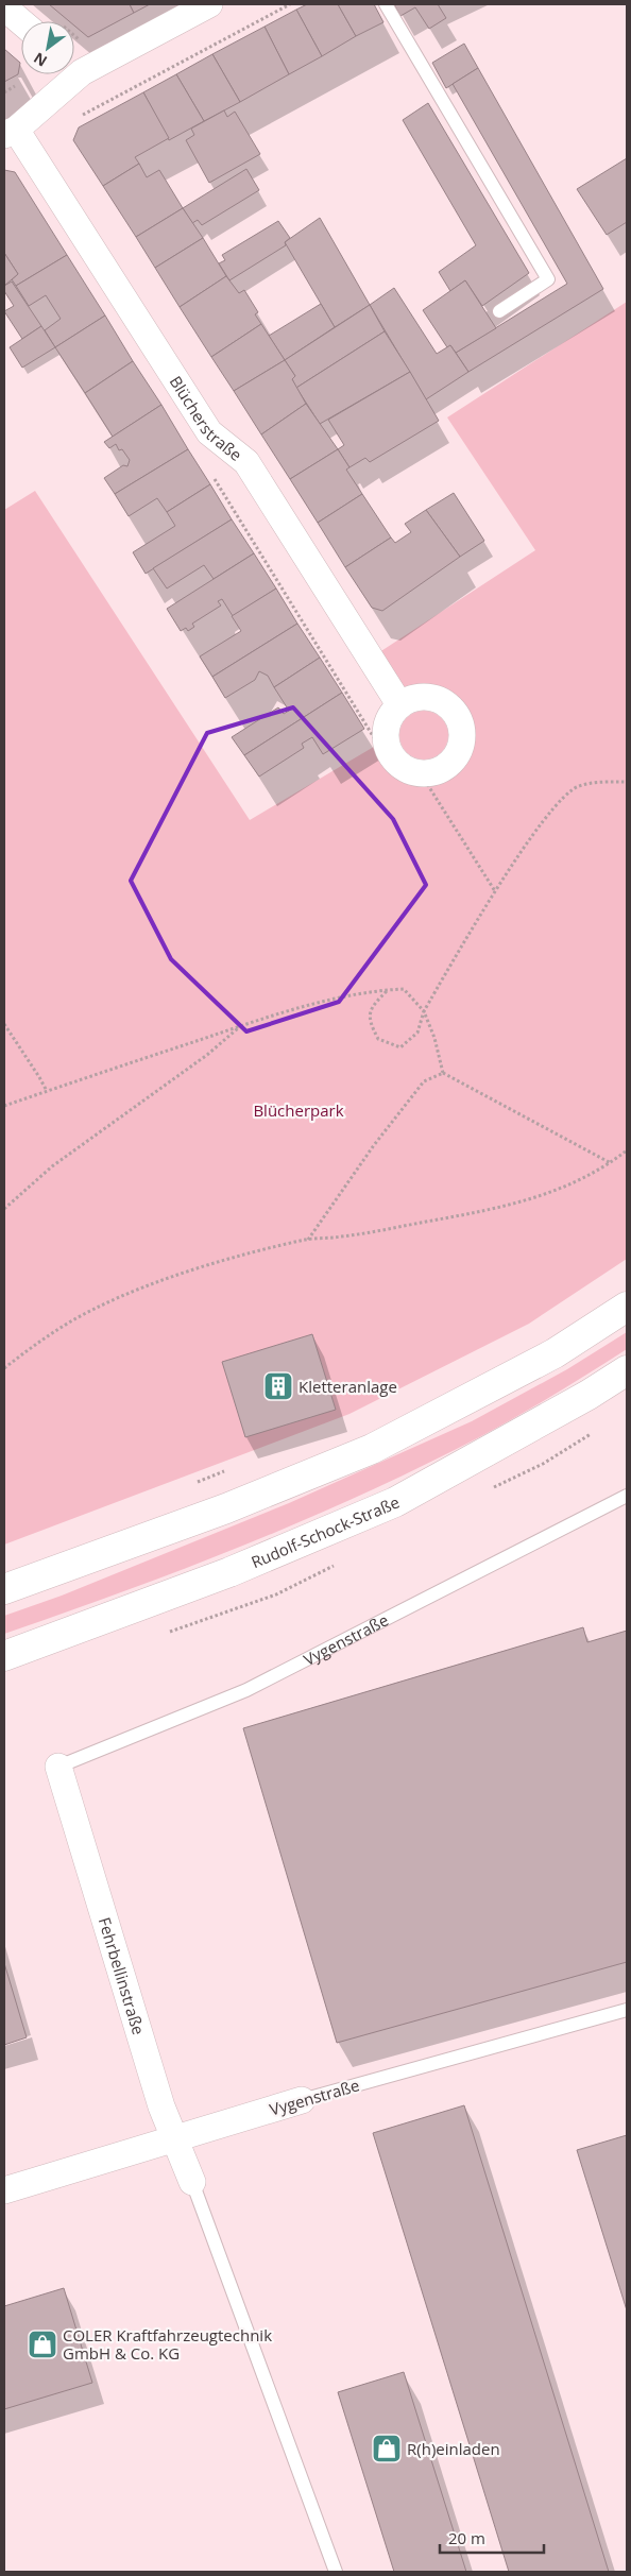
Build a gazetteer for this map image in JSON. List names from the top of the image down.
{
  "streets": {
    "main road": ["Rudolf-Schock-Straße"],
    "street": ["Blücherstraße", "Vygenstraße", "Fehrbellinstraße"]
  },
  "crossings": [
    ["Vygenstraße", "Fehrbellinstraße"]
  ],
  "parks": ["Blücherpark"],
  "places": {
    "building": ["Kletteranlage"],
    "shop": ["COLER Kraftfahrzeugtechnik GmbH & Co. KG", "R(h)einladen"]
  },
  "scale_bar": "20 m",
  "north": "bottom left"
}
